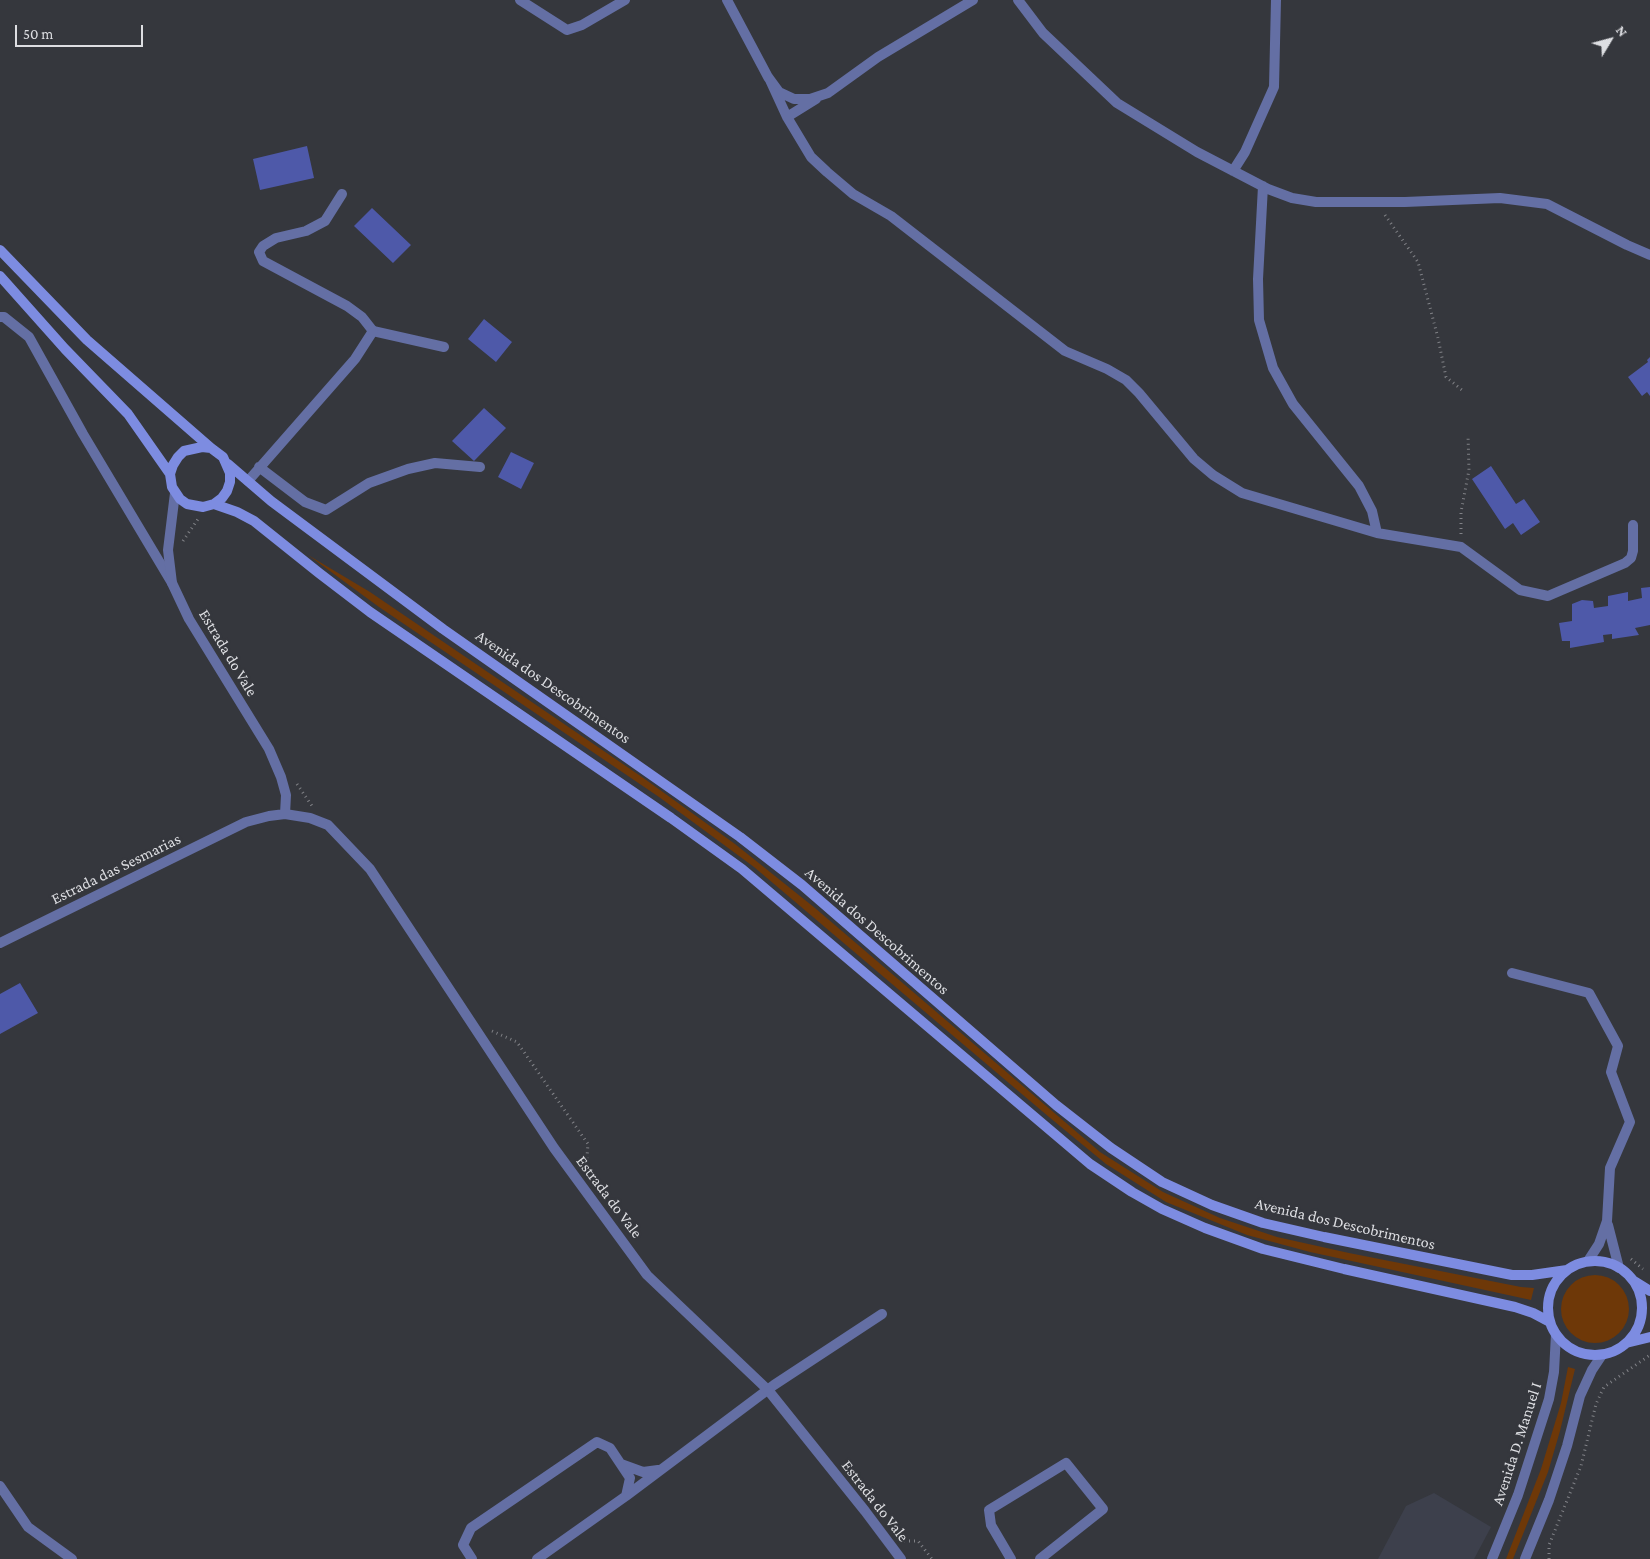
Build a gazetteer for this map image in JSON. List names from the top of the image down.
{
  "streets": {
    "main road": ["Avenida dos Descobrimentos"],
    "street": ["Estrada do Vale", "Estrada das Sesmarias", "Avenida D. Manuel I"]
  },
  "crossings": [
    ["Estrada do Vale", "Avenida dos Descobrimentos"],
    ["Estrada do Vale", "Estrada das Sesmarias"],
    ["Avenida dos Descobrimentos", "Avenida D. Manuel I"]
  ],
  "scale_bar": "50 m",
  "north": "top right"
}
